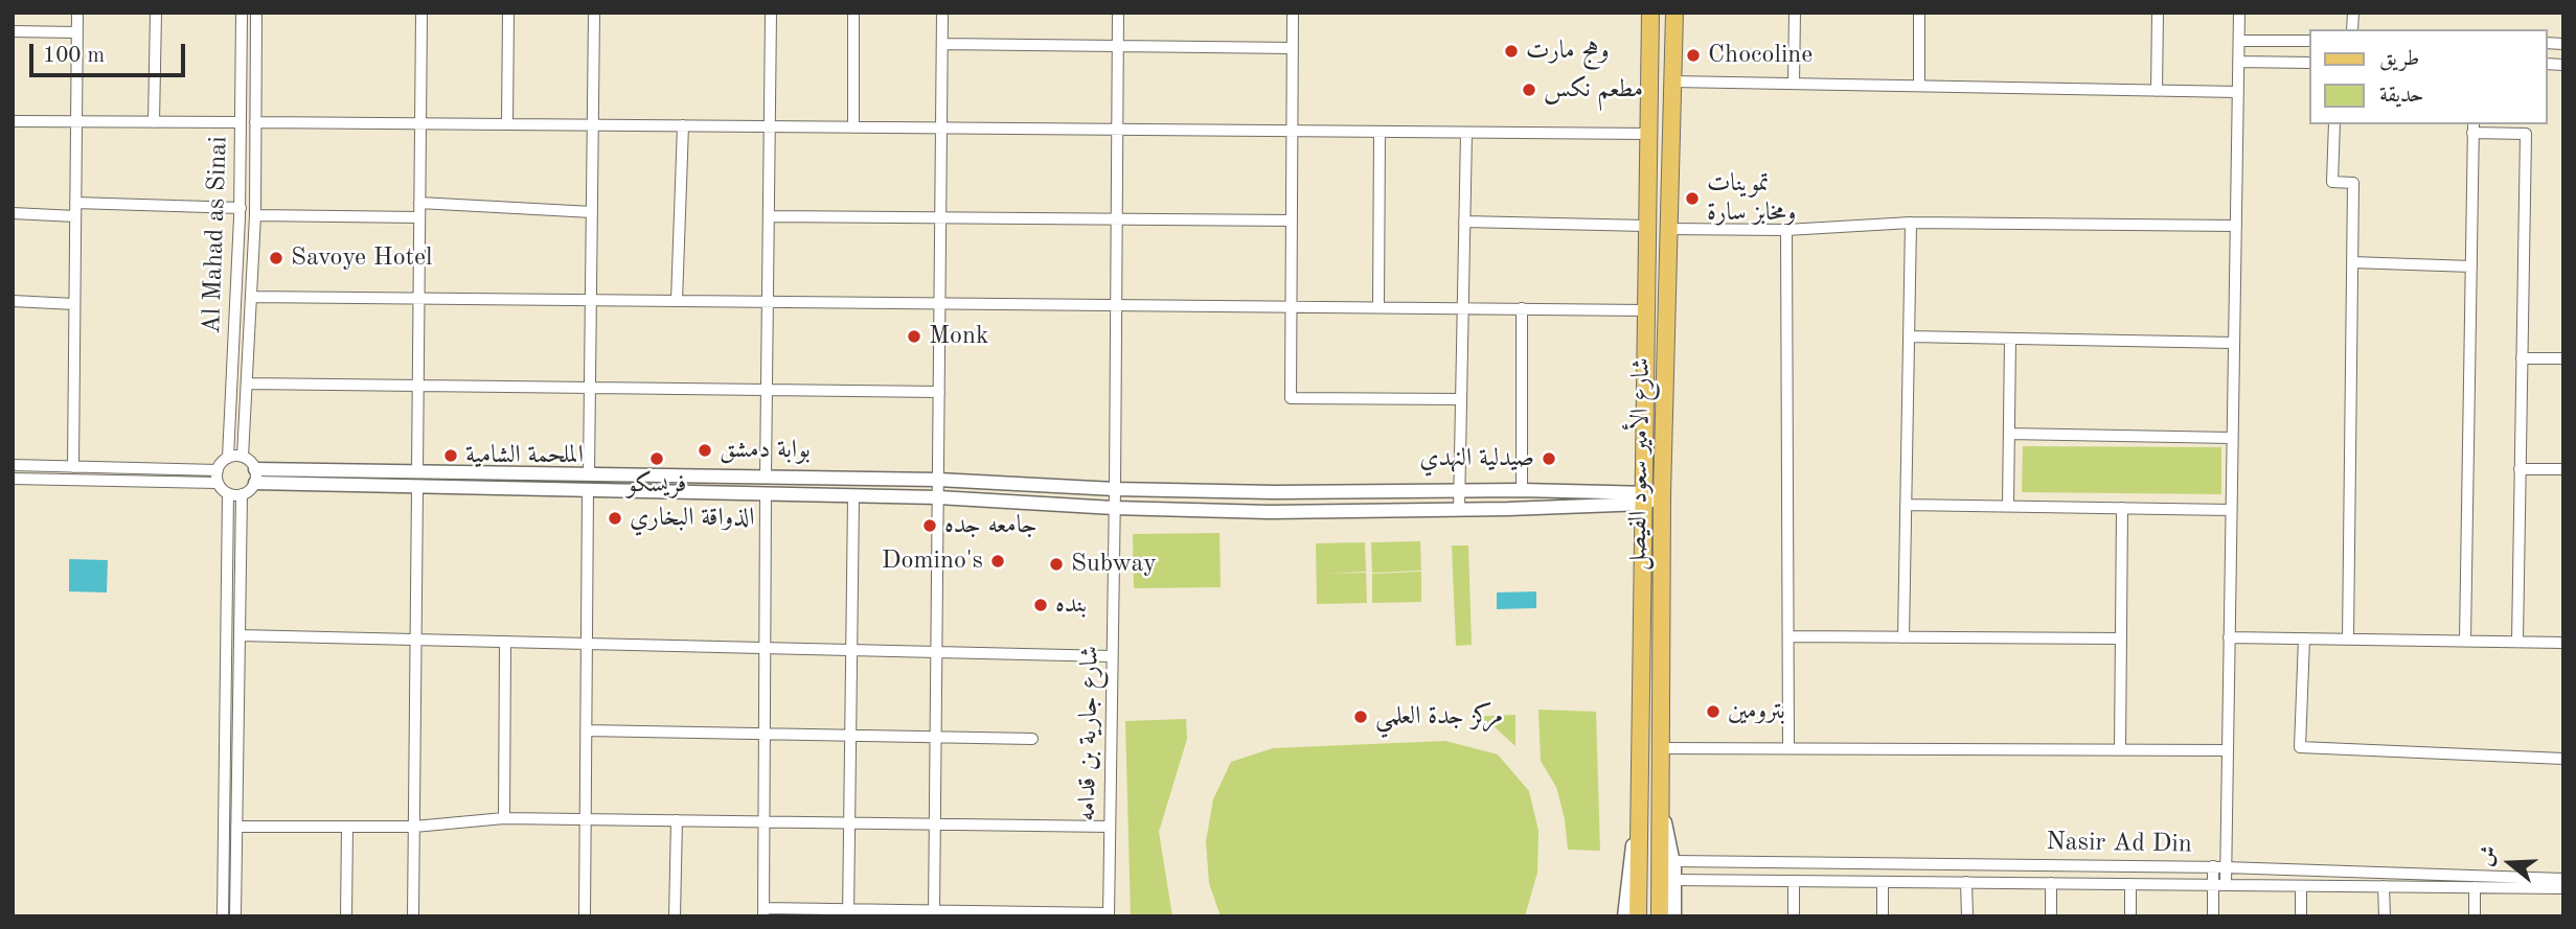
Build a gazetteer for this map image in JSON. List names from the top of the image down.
{
  "streets": {
    "main road": ["شارع الأمير سعود الفيصل"],
    "street": ["Al Mahad as Sinai", "شارع جارية بن قدامه", "Nasir Ad Din"]
  },
  "places": [
    "وهج مارت",
    "Chocoline",
    "مطعم نكس",
    "تموينات ومخابز سارة",
    "Savoye Hotel",
    "Monk",
    "بوابة دمشق",
    "الملحمة الشامية",
    "فريسكو",
    "صيدلية النهدي",
    "الذواقة البخاري",
    "جامعه جده",
    "Domino's",
    "Subway",
    "بنده",
    "بترومين",
    "مركز جدة العلمي"
  ],
  "legend": ["طريق", "حديقة"],
  "scale_bar": "100 m",
  "north": "left"
}
